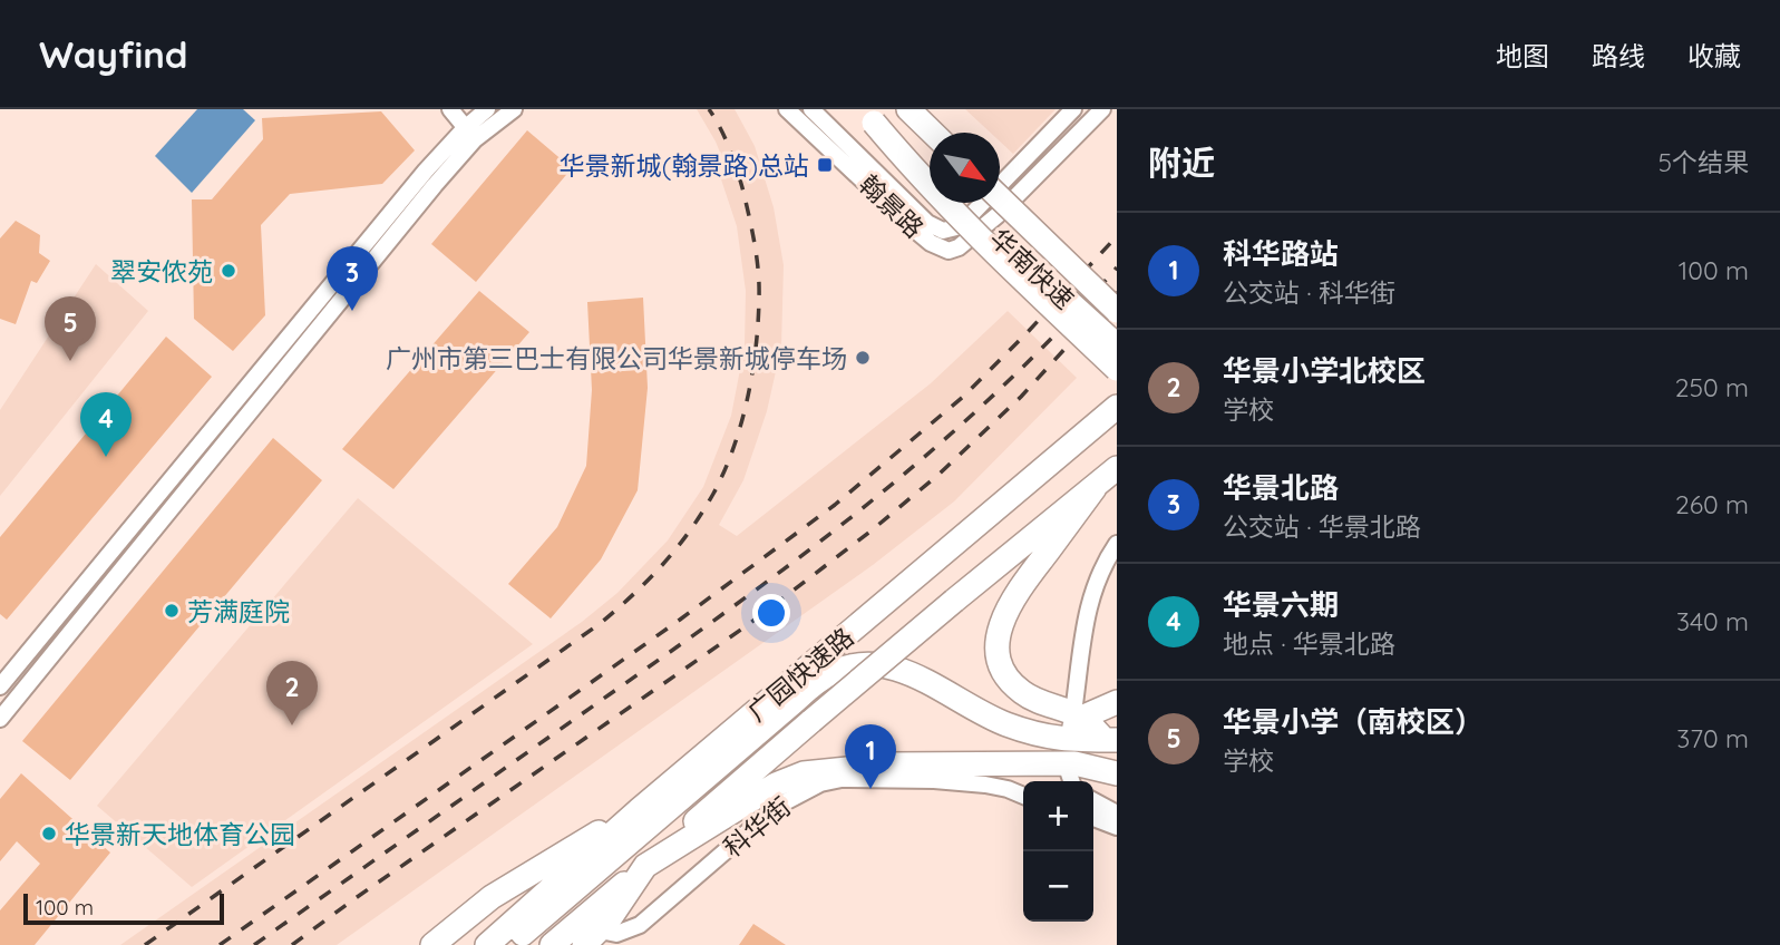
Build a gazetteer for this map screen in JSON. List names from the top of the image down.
{
  "streets": {
    "highway": ["华南快速", "广园快速路"],
    "street": ["翰景路", "科华街"]
  },
  "places": {
    "transit": ["华景新城(翰景路)总站"],
    "other": [
      "翠安侬苑",
      "广州市第三巴士有限公司华景新城停车场",
      "芳满庭院",
      "华景新天地体育公园"
    ]
  },
  "scale_bar": "100 m",
  "north": "bottom right",
  "page": {
    "header": "Wayfind",
    "nav": ["地图", "路线", "收藏"],
    "heading": ["附近", "5个结果"],
    "list": [
      {
        "mark": "1",
        "name": "科华路站",
        "note": "公交站 · 科华街",
        "value": "100 m"
      },
      {
        "mark": "2",
        "name": "华景小学北校区",
        "note": "学校",
        "value": "250 m"
      },
      {
        "mark": "3",
        "name": "华景北路",
        "note": "公交站 · 华景北路",
        "value": "260 m"
      },
      {
        "mark": "4",
        "name": "华景六期",
        "note": "地点 · 华景北路",
        "value": "340 m"
      },
      {
        "mark": "5",
        "name": "华景小学（南校区）",
        "note": "学校",
        "value": "370 m"
      }
    ],
    "pins": [
      "3",
      "5",
      "4",
      "2",
      "1"
    ],
    "map_buttons": ["+", "−"],
    "scale": "100 m"
  }
}
